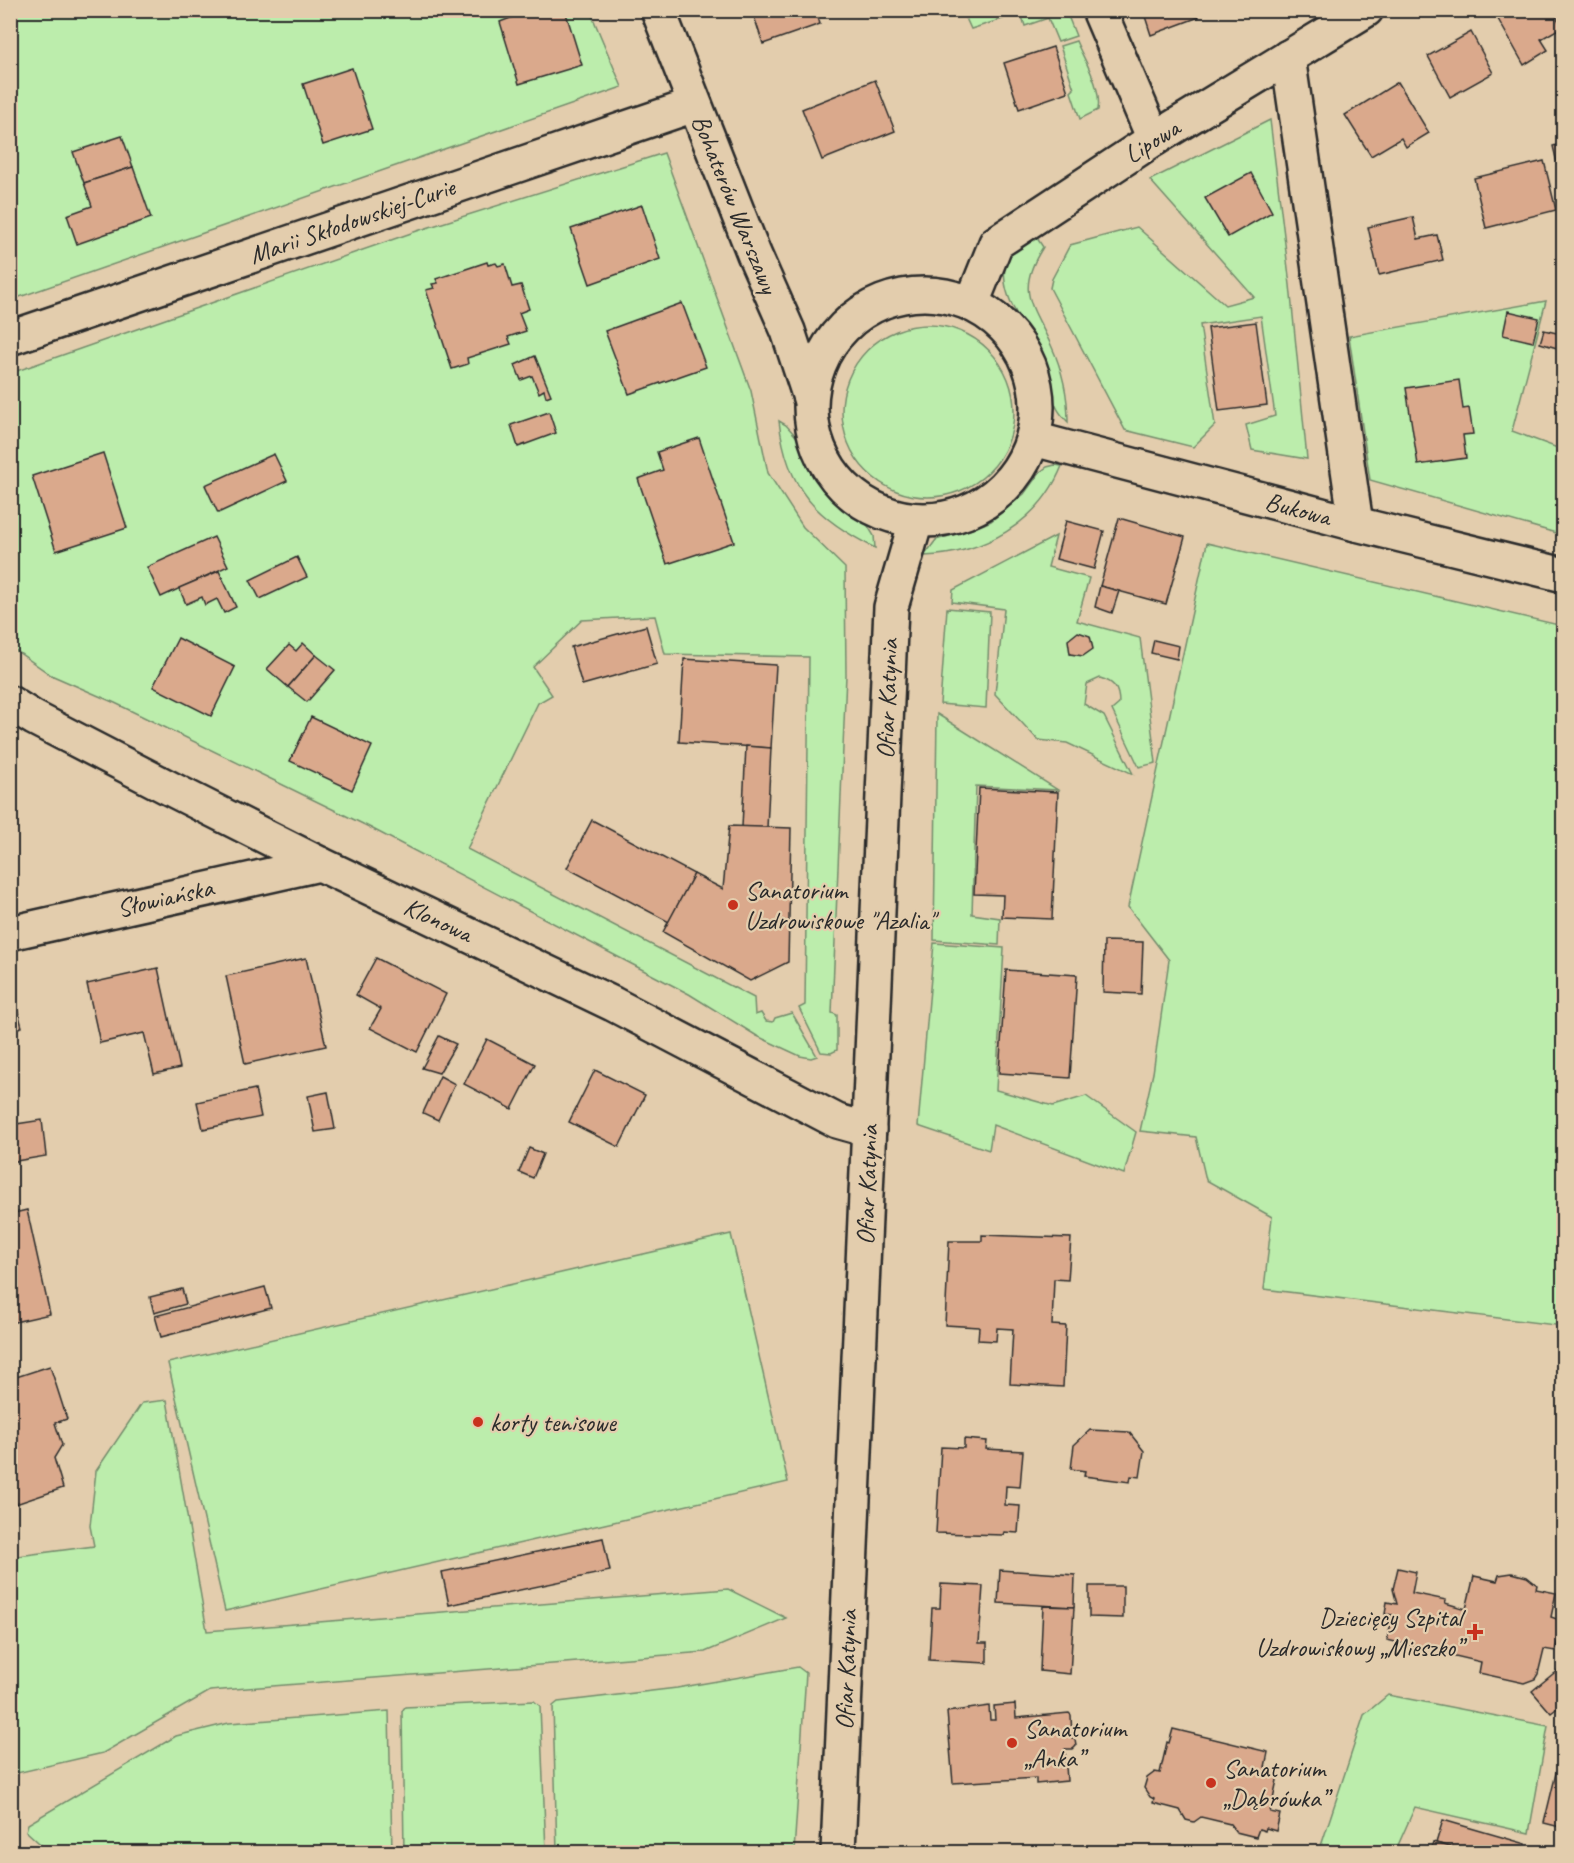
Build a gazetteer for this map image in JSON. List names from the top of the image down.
{
  "streets": {
    "street": [
      "Lipowa",
      "Bohaterów Warszawy",
      "Marii Skłodowskiej-Curie",
      "Bukowa",
      "Ofiar Katynia",
      "Słowiańska",
      "Klonowa"
    ]
  },
  "crossings": [
    ["Bohaterów Warszawy", "Marii Skłodowskiej-Curie"],
    ["Ofiar Katynia", "Klonowa"],
    ["Słowiańska", "Klonowa"]
  ],
  "places": {
    "other": [
      "Sanatorium Uzdrowiskowe \"Azalia\"",
      "korty tenisowe",
      "Sanatorium „Anka”",
      "Sanatorium „Dąbrówka”"
    ],
    "health": ["Dziecięcy Szpital Uzdrowiskowy „Mieszko”"]
  }
}
